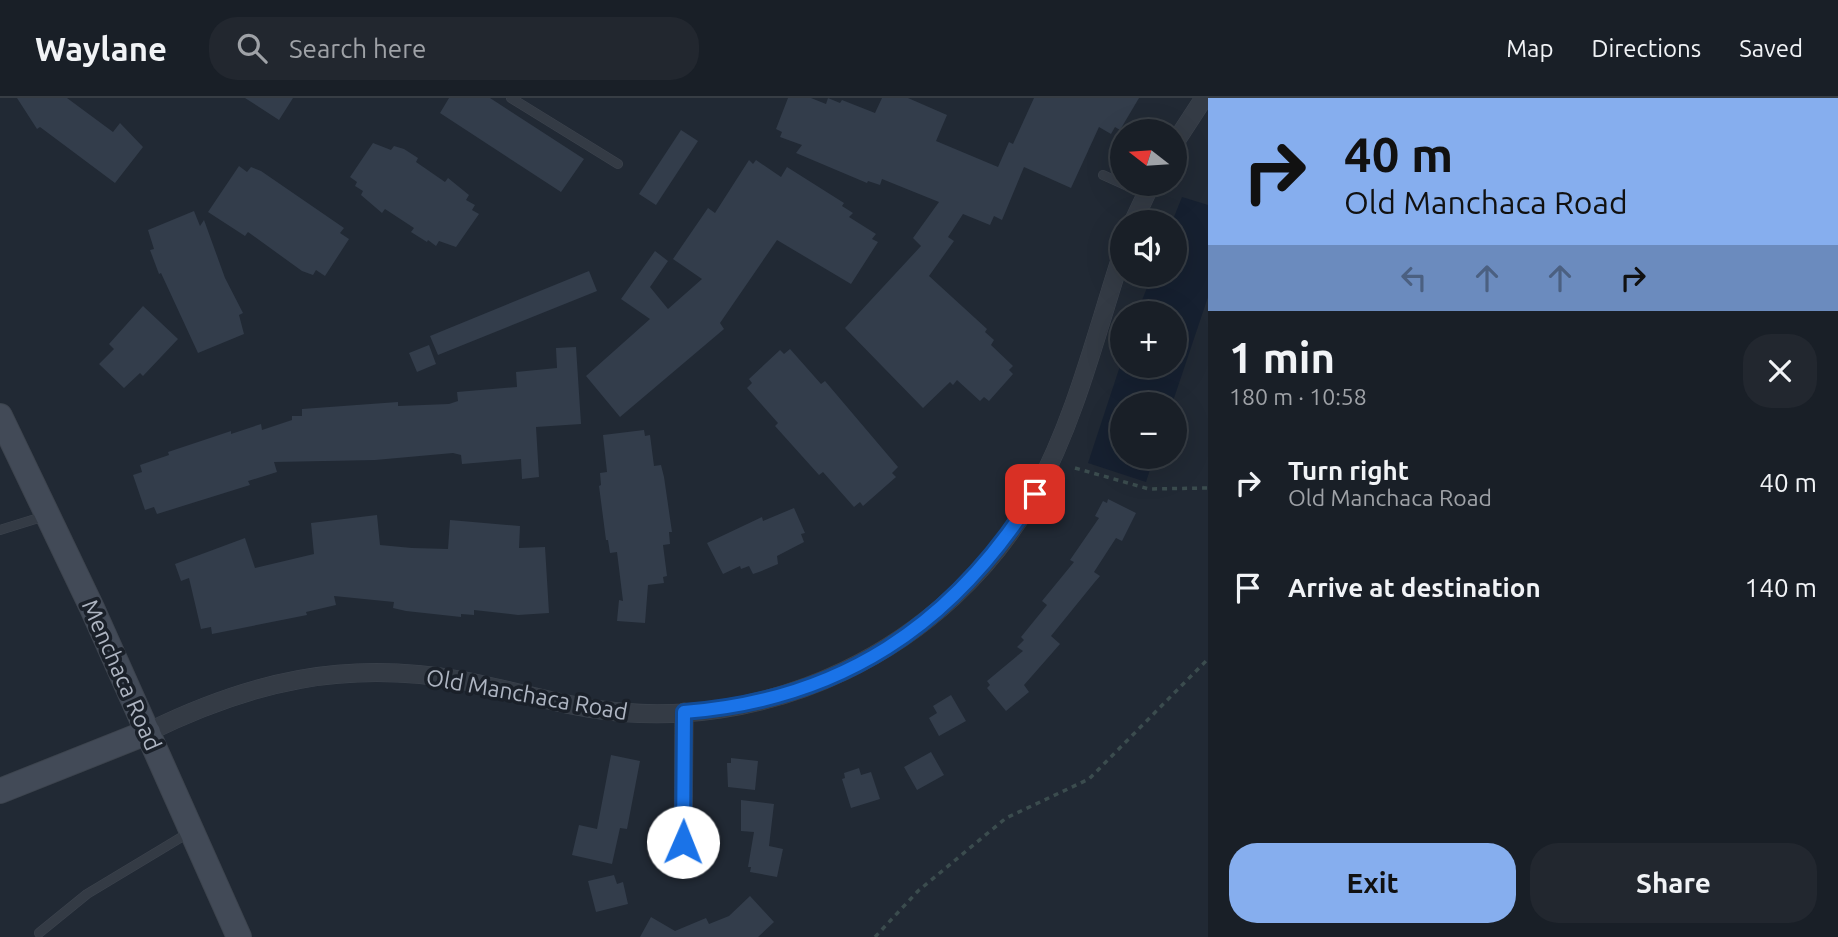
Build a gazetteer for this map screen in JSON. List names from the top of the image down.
{
  "streets": {
    "main road": ["Menchaca Road", "Old Manchaca Road"]
  },
  "crossings": [
    ["Menchaca Road", "Old Manchaca Road"]
  ],
  "north": "left",
  "page": {
    "header": "Waylane",
    "search": "Search here",
    "nav": ["Map", "Directions", "Saved"],
    "turn": ["40 m", "Old Manchaca Road"],
    "map_buttons": ["+", "−"],
    "heading": ["1 min", "180 m · 10:58"],
    "list": [
      {
        "name": "Turn right",
        "note": "Old Manchaca Road",
        "value": "40 m"
      },
      {
        "name": "Arrive at destination",
        "value": "140 m"
      }
    ],
    "buttons": ["Exit", "Share"]
  }
}
